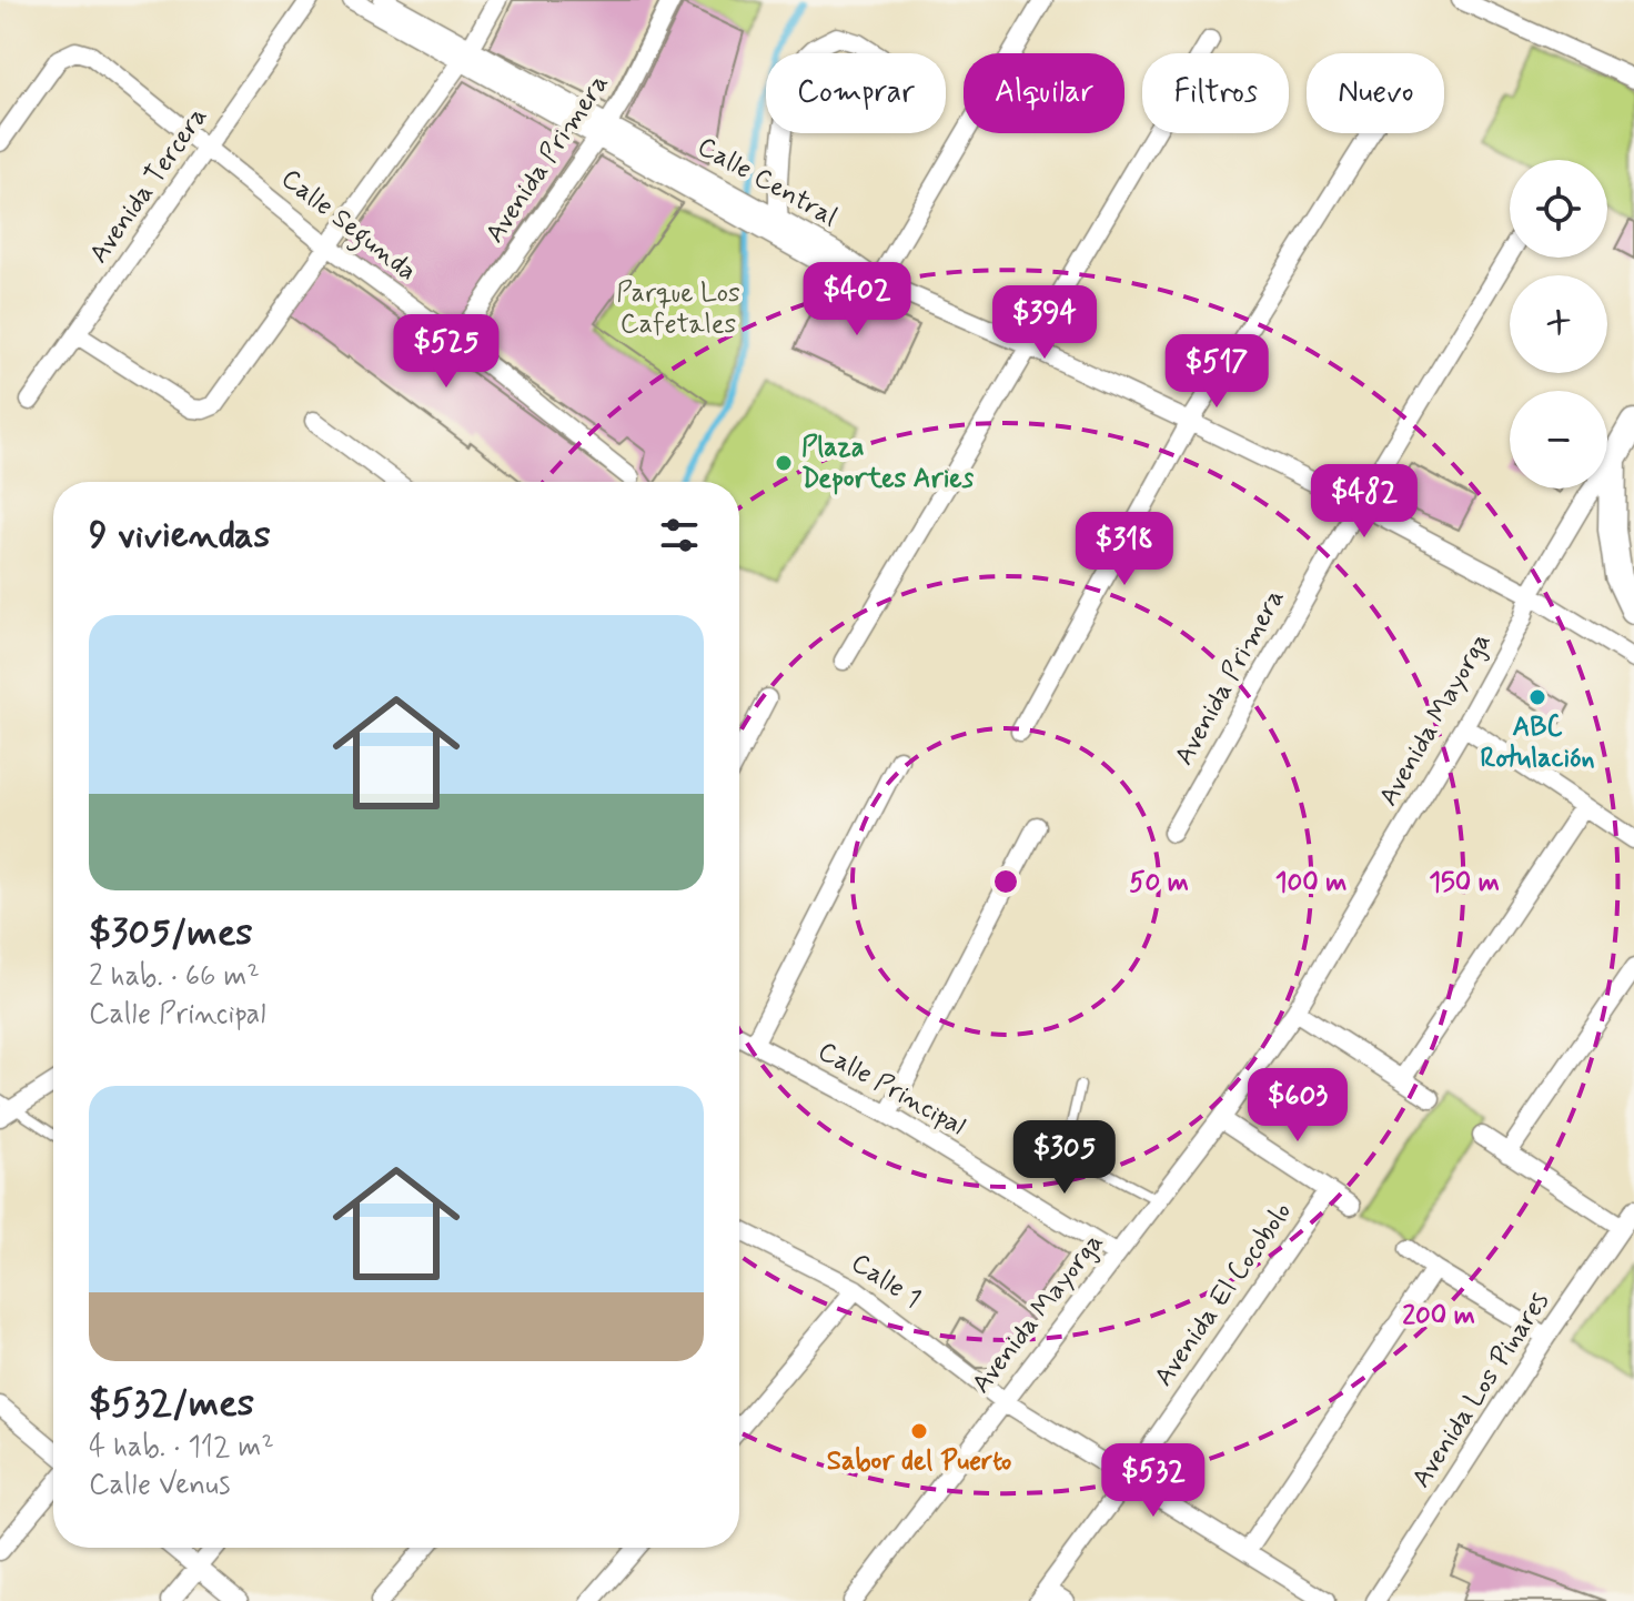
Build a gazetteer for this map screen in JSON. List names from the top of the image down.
{
  "streets": {
    "street": [
      "Avenida Primera",
      "Calle Central",
      "Avenida Tercera",
      "Calle Segunda",
      "Avenida Mayorga",
      "Calle Principal",
      "Calle 1",
      "Avenida El Cocobolo",
      "Avenida Los Pinares"
    ]
  },
  "crossings": [
    ["Avenida Primera", "Calle Central"],
    ["Avenida Primera", "Calle Segunda"],
    ["Avenida Tercera", "Calle Segunda"],
    ["Avenida Mayorga", "Calle Principal"],
    ["Avenida Mayorga", "Calle 1"],
    ["Calle 1", "Avenida El Cocobolo"]
  ],
  "parks": ["Parque Los Cafetales"],
  "places": ["Plaza Deportes Aries", "ABC Rotulación", "Sabor del Puerto"],
  "page": {
    "chip": [
      "Comprar",
      "Alquilar",
      "Filtros",
      "Nuevo"
    ],
    "map_buttons": ["+", "−"],
    "price": [
      "$402",
      "$394",
      "$525",
      "$517",
      "$482",
      "$318",
      "$603",
      "$305",
      "$532"
    ],
    "heading": "9 viviendas",
    "list": [
      {
        "name": "$305/mes",
        "note": "2 hab. · 66 m² · Calle Principal"
      },
      {
        "name": "$532/mes",
        "note": "4 hab. · 112 m² · Calle Venus"
      }
    ]
  },
  "rings": [
    "50 m",
    "100 m",
    "150 m",
    "200 m"
  ]
}
